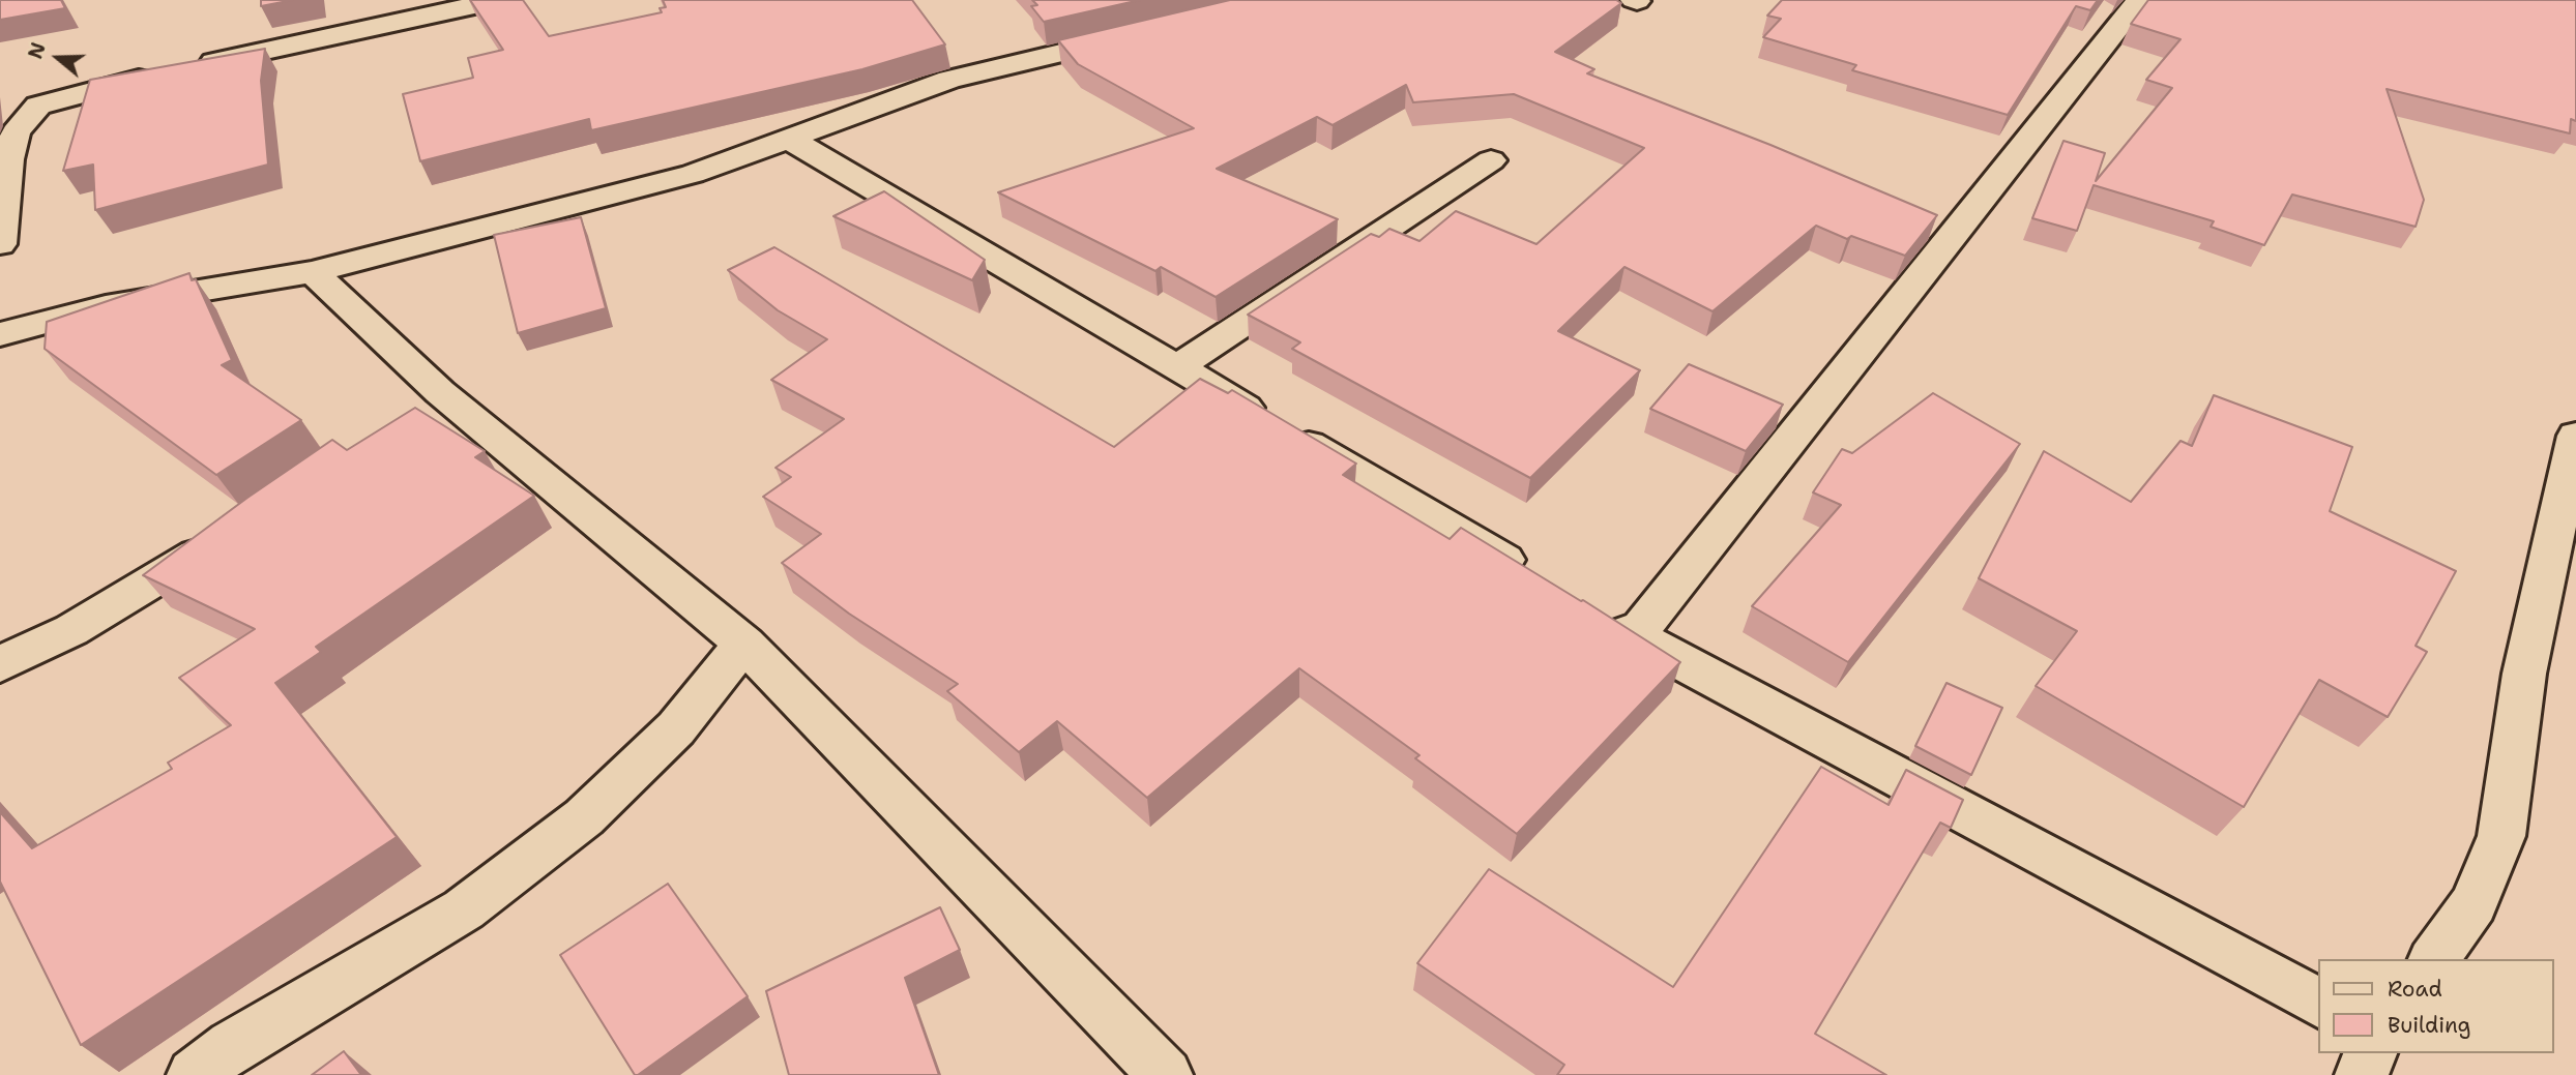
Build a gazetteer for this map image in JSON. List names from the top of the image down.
{
  "legend": ["Road", "Building"],
  "north": "left"
}
